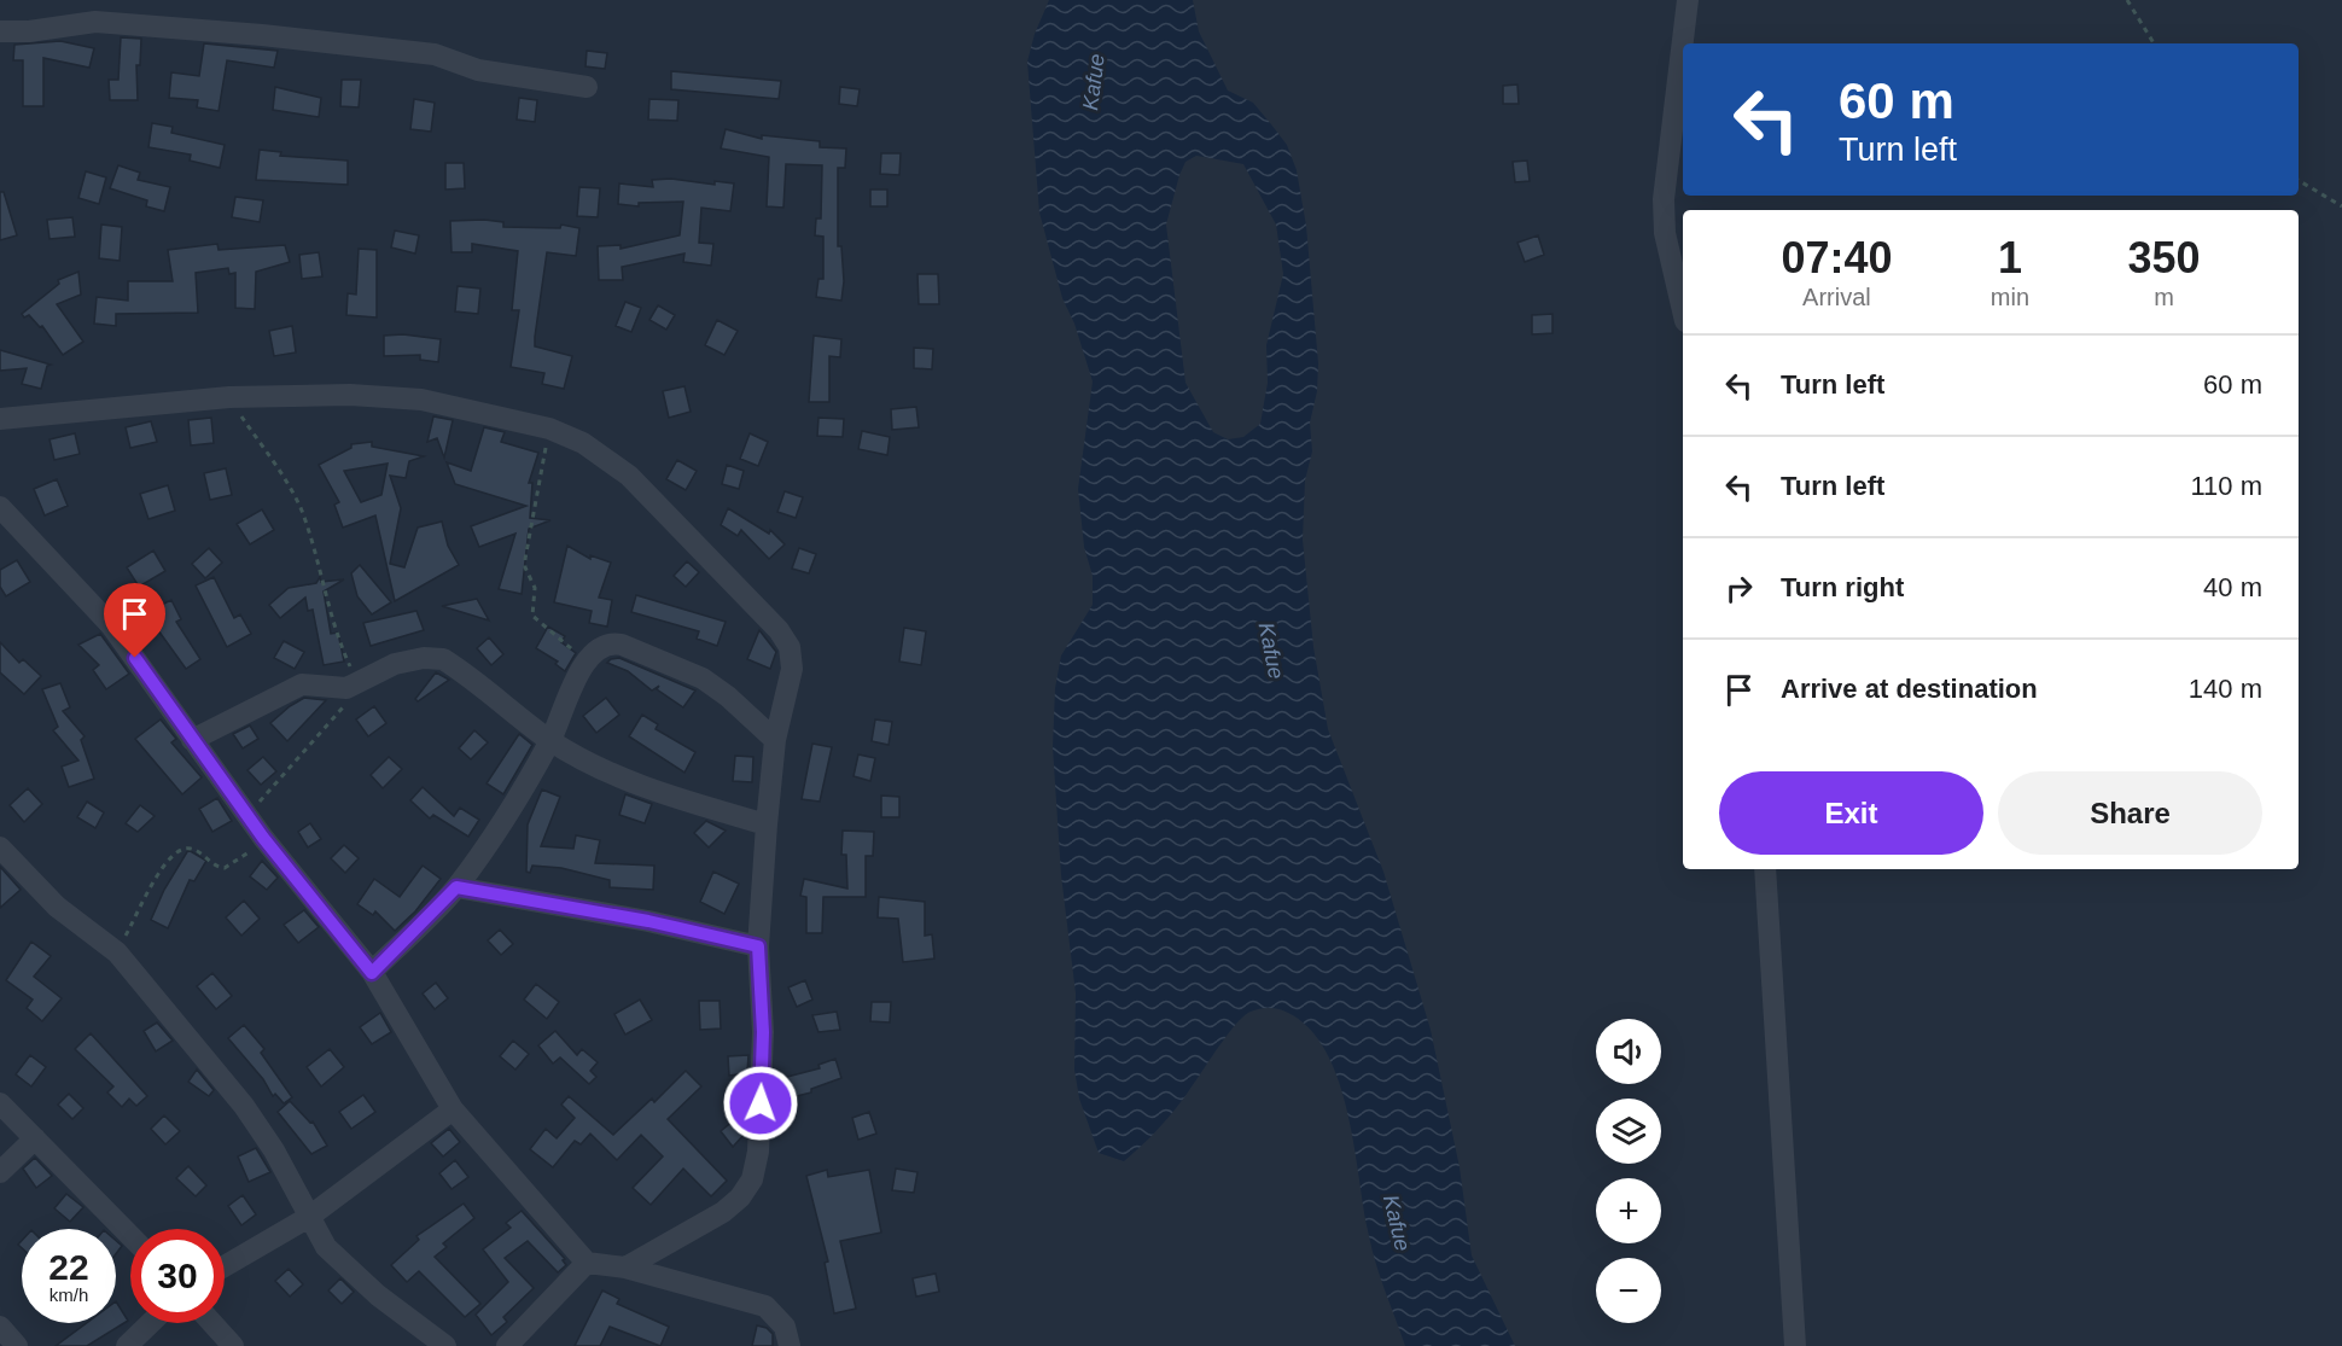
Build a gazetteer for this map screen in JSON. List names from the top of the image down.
{
  "water": ["Kafue"],
  "page": {
    "turn": ["60 m", "Turn left"],
    "eta": [
      "07:40",
      "Arrival",
      "1",
      "min",
      "350",
      "m"
    ],
    "list": [
      {
        "name": "Turn left",
        "value": "60 m"
      },
      {
        "name": "Turn left",
        "value": "110 m"
      },
      {
        "name": "Turn right",
        "value": "40 m"
      },
      {
        "name": "Arrive at destination",
        "value": "140 m"
      }
    ],
    "buttons": ["Exit", "Share"],
    "map_buttons": ["+", "−"],
    "speed": "22 km/h",
    "limit": "30"
  }
}
